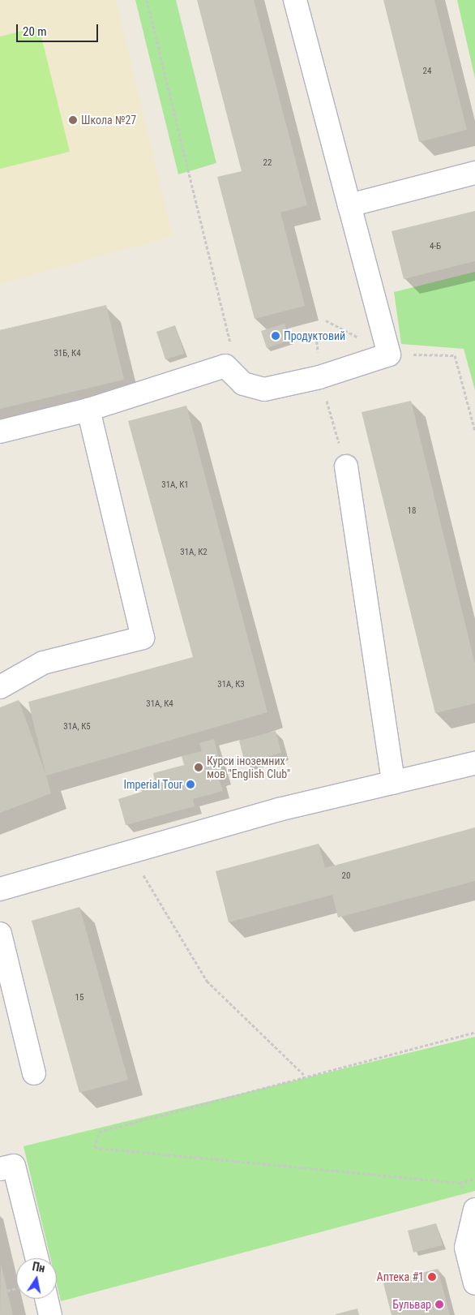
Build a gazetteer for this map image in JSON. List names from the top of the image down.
{
  "places": [
    "Школа №27",
    "Продуктовий",
    "Курси іноземних мов \"English Club\"",
    "Imperial Tour",
    "Аптека #1",
    "Бульвар"
  ],
  "house_numbers": [
    "24",
    "22",
    "4-Б",
    "31Б, К4",
    "31А, К1",
    "18",
    "31А, К2",
    "31А, К3",
    "31А, К4",
    "31А, К5",
    "20",
    "15"
  ],
  "scale_bar": "20 m",
  "north": "top"
}
